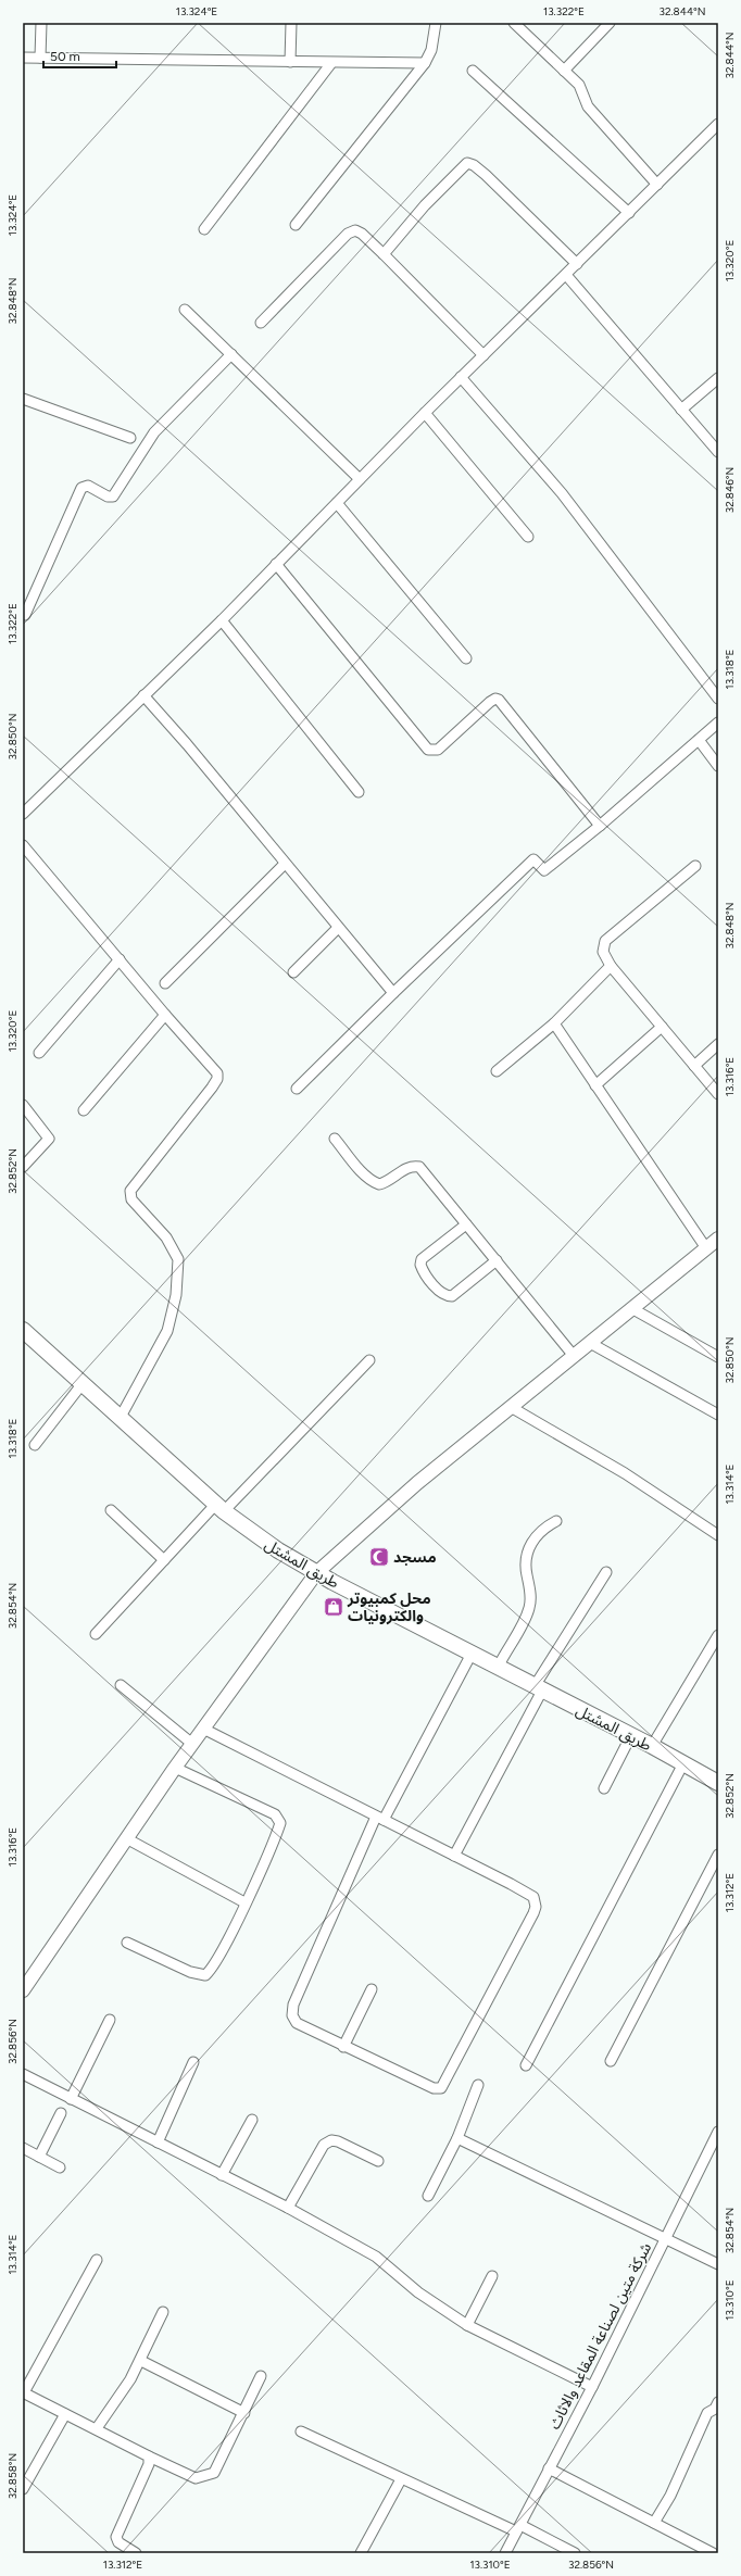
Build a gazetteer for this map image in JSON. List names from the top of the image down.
{
  "streets": {
    "main road": ["طريق المشتل"],
    "street": ["شركة متين لصناعة المقاعد والاثاث"]
  },
  "places": {
    "mosque": ["مسجد"],
    "shop": ["محل كمبيوتر والكترونيات"]
  },
  "scale_bar": "50 m",
  "coordinates": [
    "13.324°E",
    "13.322°E",
    "32.844°N",
    "13.320°E",
    "32.848°N",
    "32.846°N",
    "13.318°E",
    "32.850°N",
    "13.316°E",
    "32.852°N",
    "13.314°E",
    "32.854°N",
    "13.312°E",
    "32.856°N",
    "13.310°E",
    "32.858°N"
  ]
}
